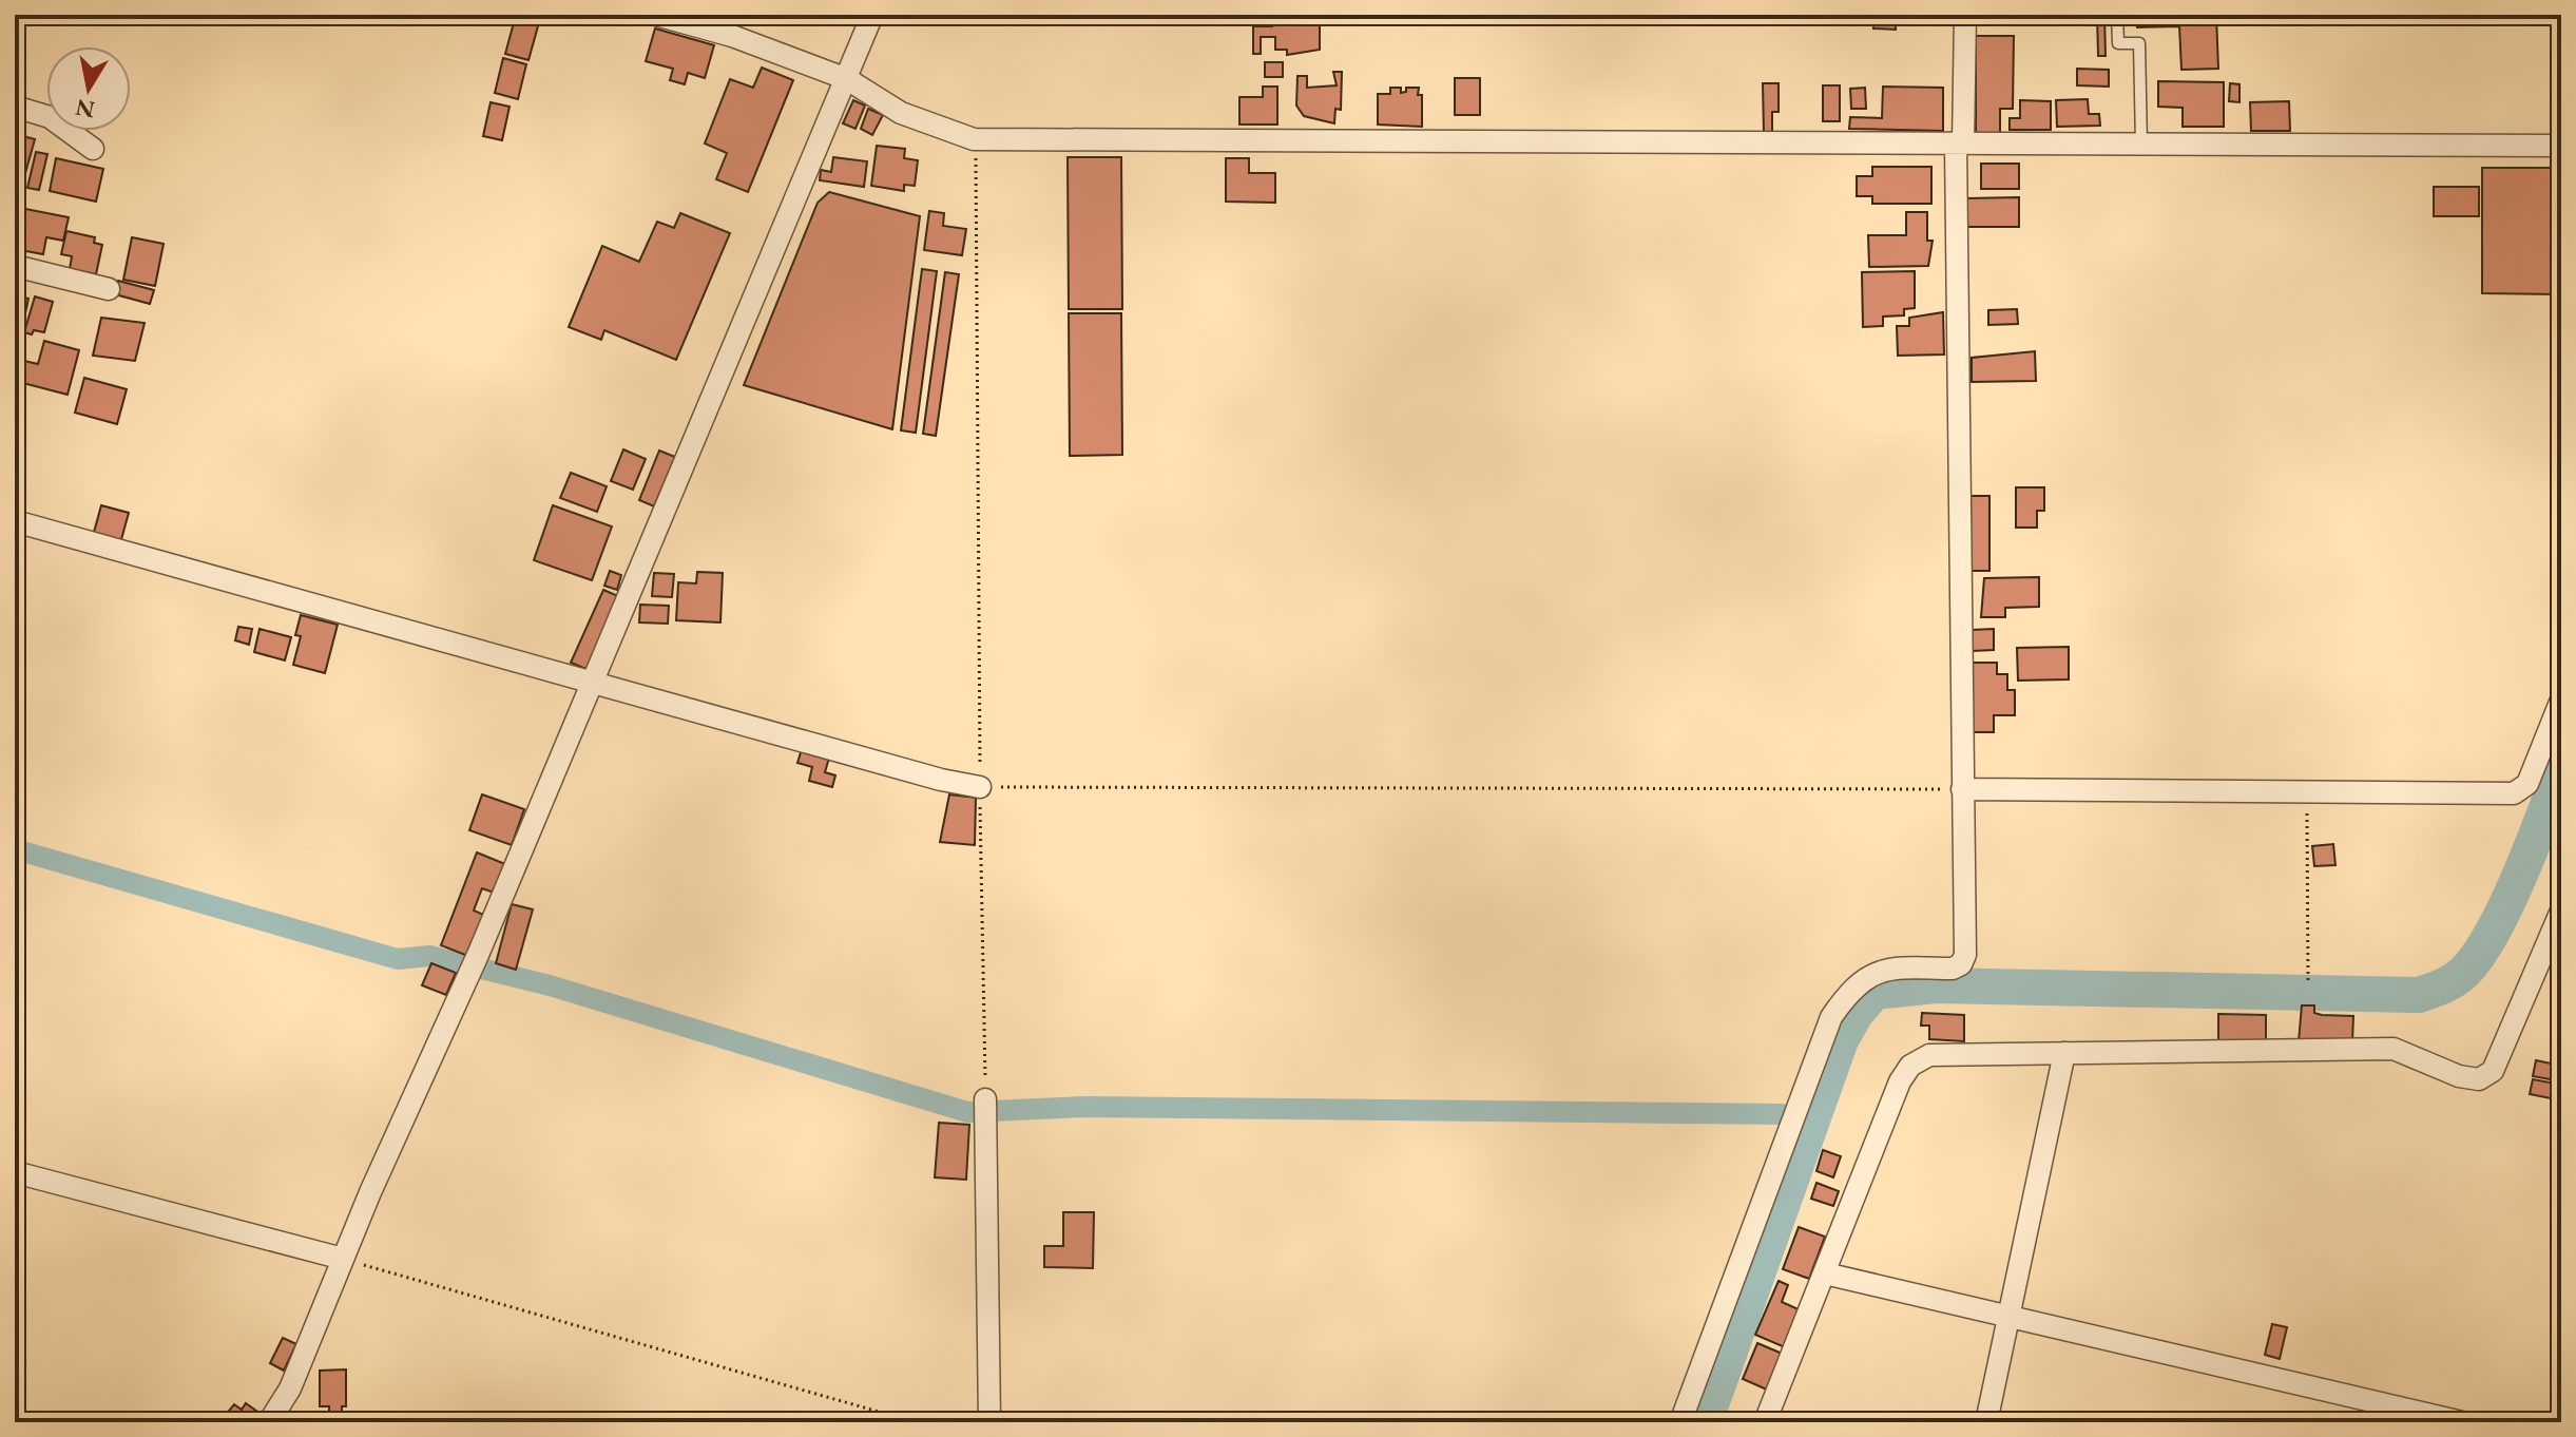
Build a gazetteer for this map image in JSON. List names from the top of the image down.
{
  "north": "bottom"
}
